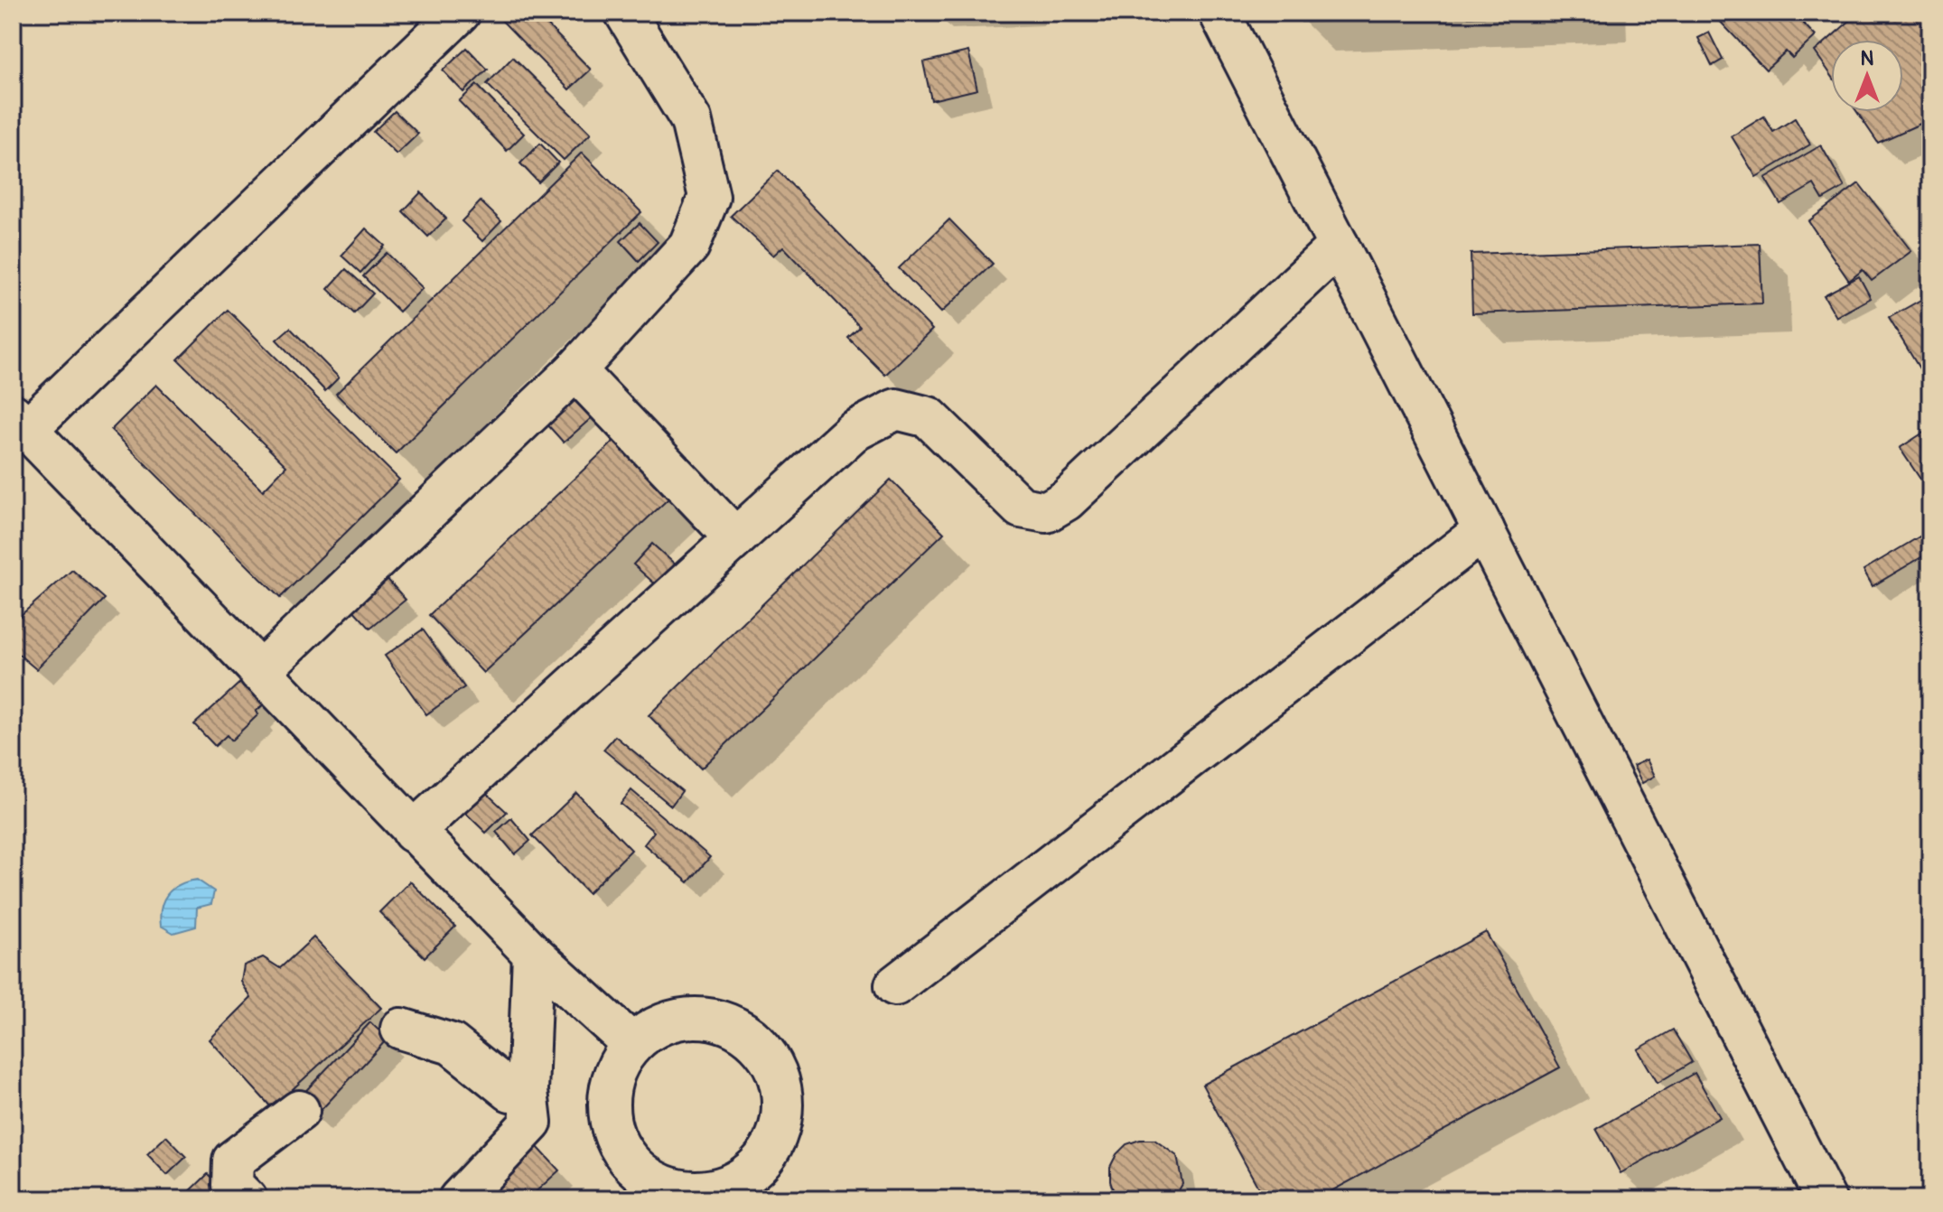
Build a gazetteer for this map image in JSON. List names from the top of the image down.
{
  "north": "top"
}
